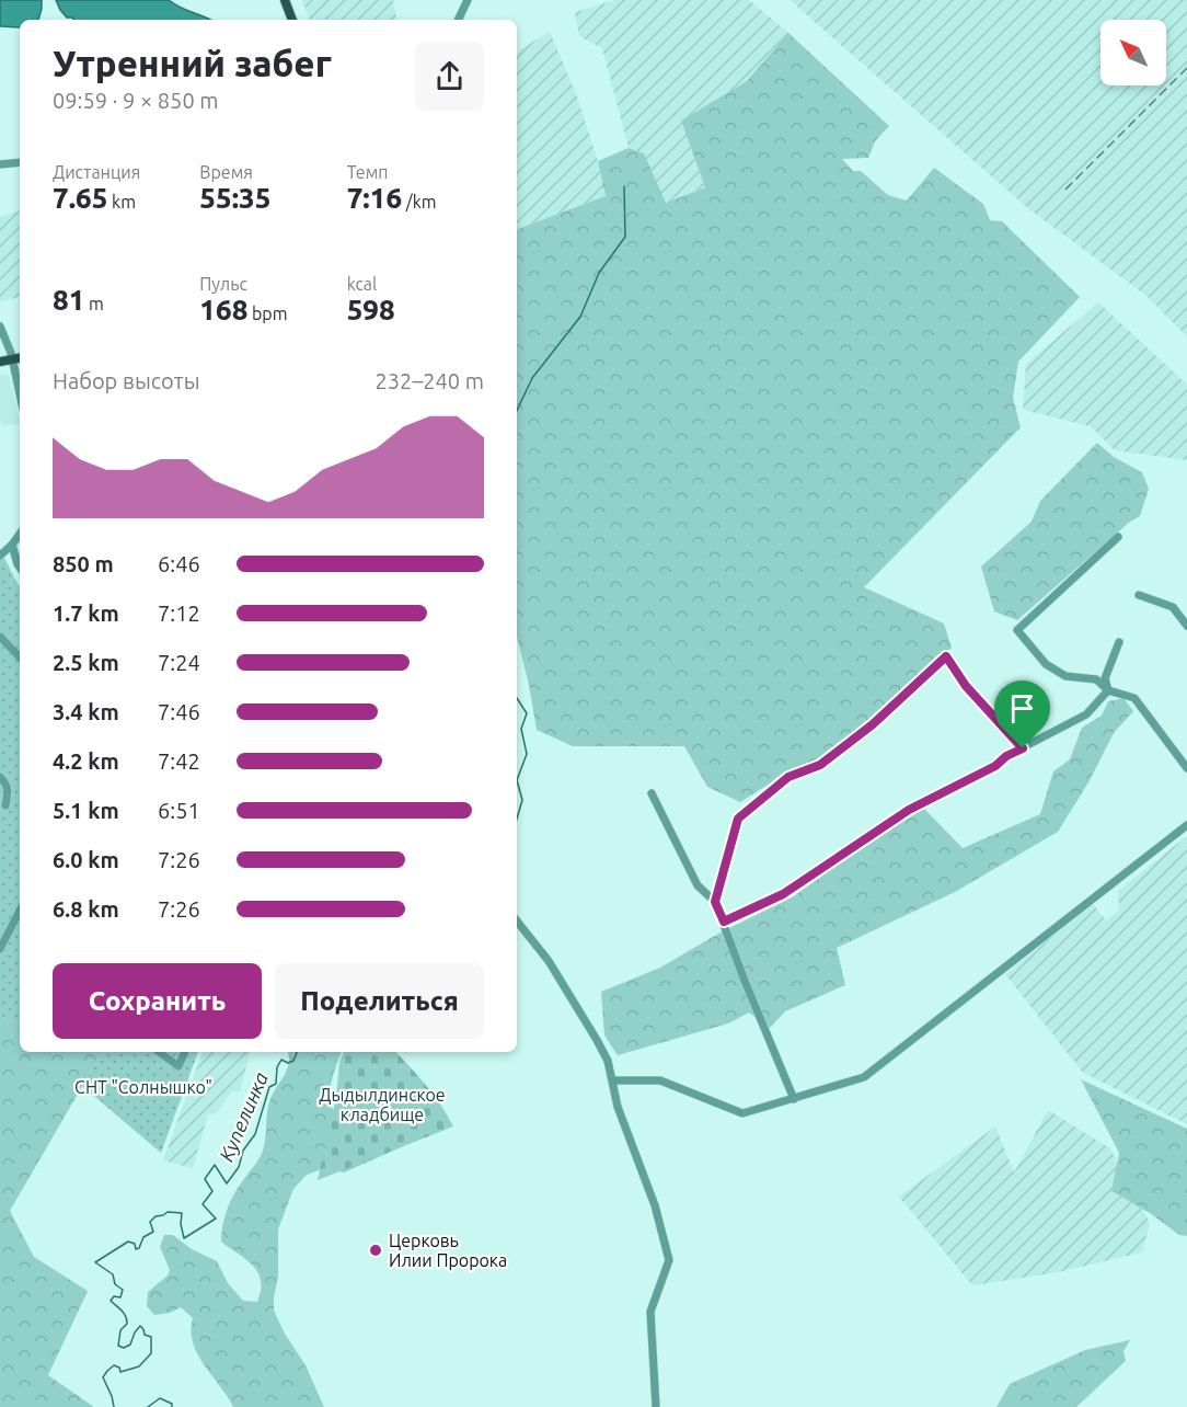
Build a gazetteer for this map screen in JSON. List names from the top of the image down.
{
  "water": ["Купелинка"],
  "parks": ["СНТ \"Солнышко\"", "Дыдылдинское кладбище"],
  "places": ["Церковь Илии Пророка"],
  "north": "top left",
  "page": {
    "heading": ["Утренний забег", "09:59 · 9 × 850 m"],
    "stats": [
      ["Дистанция", "7.65 km"],
      ["Время", "55:35"],
      ["Темп", "7:16 /km"],
      ["81 m"],
      ["Пульс", "168 bpm"],
      ["kcal", "598"]
    ],
    "chart": ["Набор высоты", "232–240 m"],
    "list": [
      {
        "name": "850 m",
        "note": "6:46"
      },
      {
        "name": "1.7 km",
        "note": "7:12"
      },
      {
        "name": "2.5 km",
        "note": "7:24"
      },
      {
        "name": "3.4 km",
        "note": "7:46"
      },
      {
        "name": "4.2 km",
        "note": "7:42"
      },
      {
        "name": "5.1 km",
        "note": "6:51"
      },
      {
        "name": "6.0 km",
        "note": "7:26"
      },
      {
        "name": "6.8 km",
        "note": "7:26"
      }
    ],
    "buttons": ["Сохранить", "Поделиться"]
  }
}
